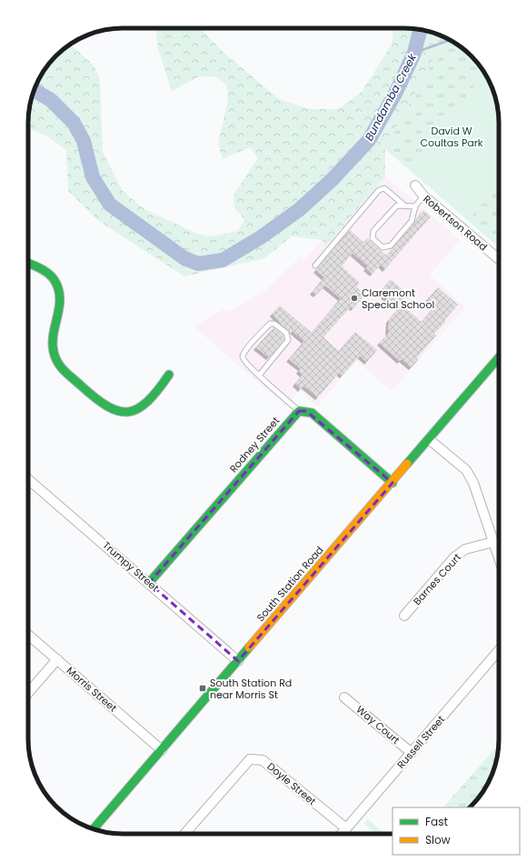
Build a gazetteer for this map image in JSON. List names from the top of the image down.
{
  "streets": {
    "main road": ["Rodney Street", "South Station Road"],
    "street": [
      "Robertson Road",
      "Trumpy Street",
      "Barnes Court",
      "Morris Street",
      "Way Court",
      "Russell Street",
      "Doyle Street"
    ]
  },
  "crossings": [
    ["Rodney Street", "Trumpy Street"],
    ["Trumpy Street", "South Station Road"],
    ["South Station Road", "Morris Street"],
    ["Way Court", "Russell Street"],
    ["Russell Street", "Doyle Street"]
  ],
  "water": ["Bundamba Creek"],
  "parks": ["David W Coultas Park"],
  "places": {
    "other": ["Claremont Special School"],
    "transit": ["South Station Rd near Morris St"]
  },
  "legend": ["Fast", "Slow"]
}
